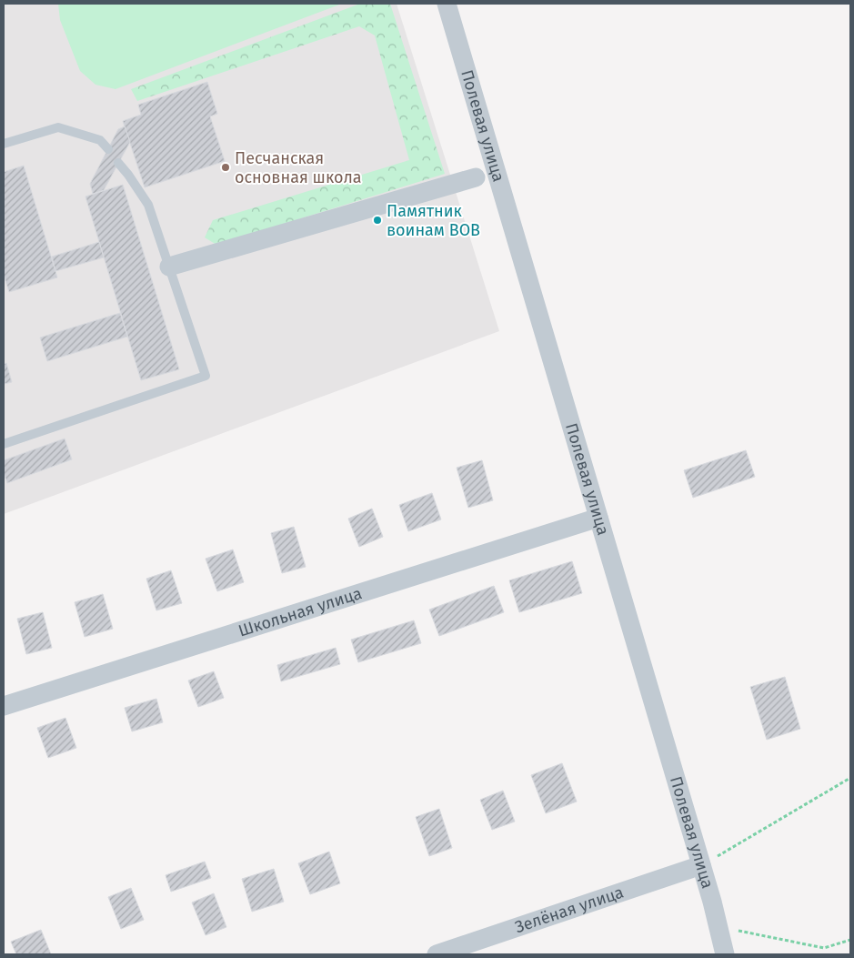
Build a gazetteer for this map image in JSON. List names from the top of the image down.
{
  "streets": {
    "street": ["Полевая улица", "Школьная улица", "Зелёная улица"]
  },
  "crossings": [
    ["Полевая улица", "Школьная улица"],
    ["Полевая улица", "Зелёная улица"]
  ],
  "places": ["Песчанская основная школа", "Памятник воинам ВОВ"]
}
